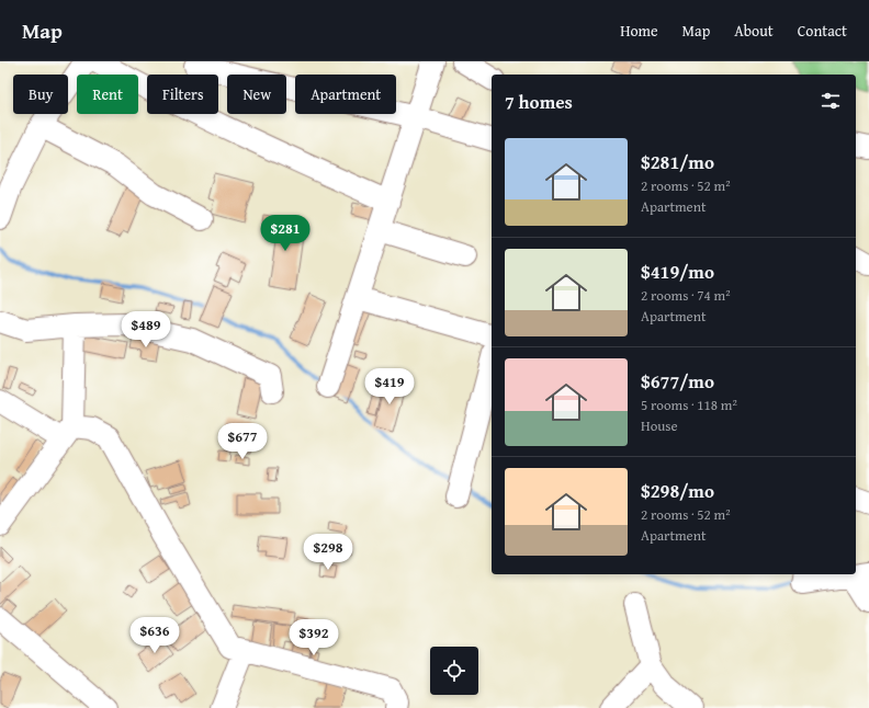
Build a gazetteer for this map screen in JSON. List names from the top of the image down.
{
  "page": {
    "header": "Map",
    "nav": [
      "Home",
      "Map",
      "About",
      "Contact"
    ],
    "chip": [
      "Buy",
      "Rent",
      "Filters",
      "New",
      "Apartment"
    ],
    "heading": "7 homes",
    "list": [
      {
        "name": "$281/mo",
        "note": "2 rooms · 52 m² · Apartment"
      },
      {
        "name": "$419/mo",
        "note": "2 rooms · 74 m² · Apartment"
      },
      {
        "name": "$677/mo",
        "note": "5 rooms · 118 m² · House"
      },
      {
        "name": "$298/mo",
        "note": "2 rooms · 52 m² · Apartment"
      }
    ],
    "price": [
      "$281",
      "$489",
      "$419",
      "$677",
      "$298",
      "$636",
      "$392"
    ]
  }
}
